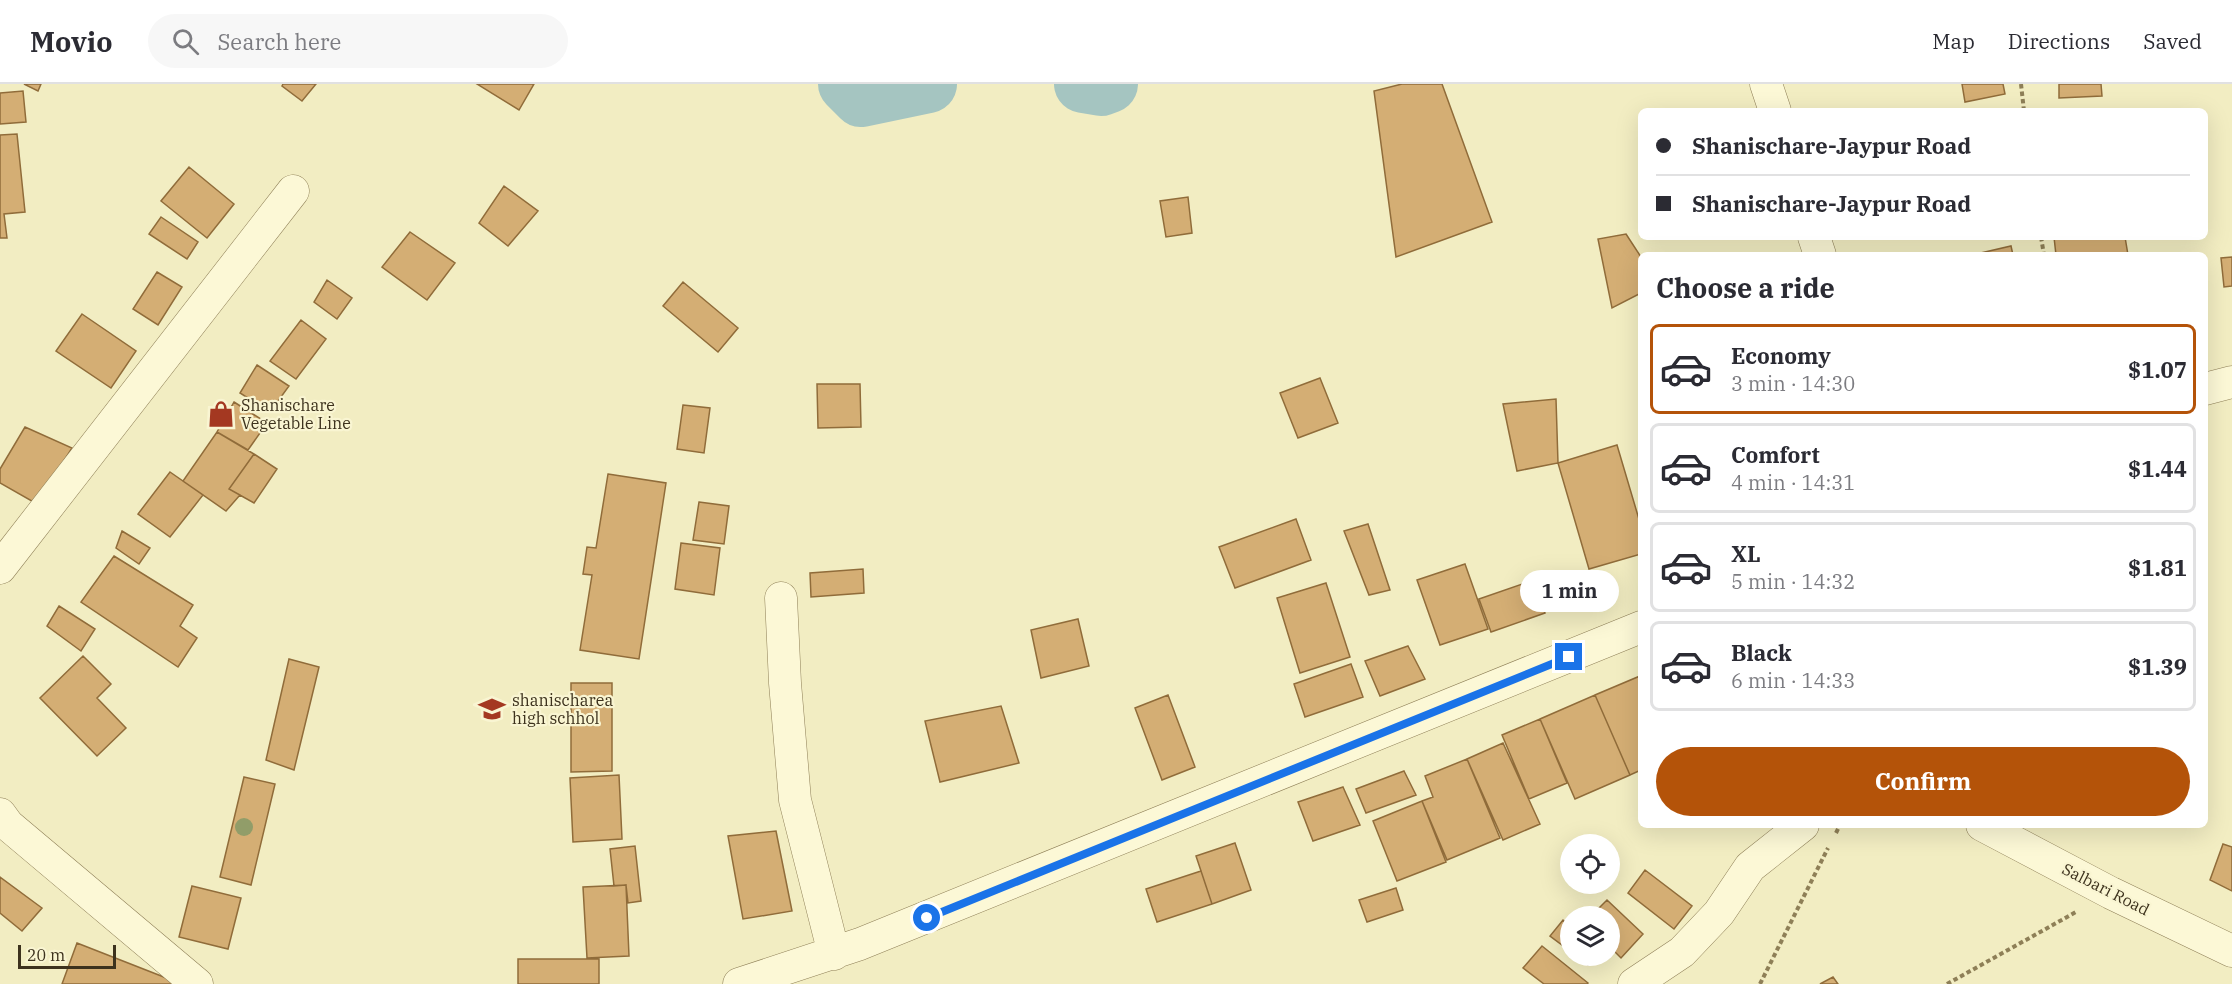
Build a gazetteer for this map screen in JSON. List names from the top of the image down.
{
  "streets": {
    "street": ["Salbari Road"]
  },
  "places": {
    "shop": ["Shanischare Vegetable Line"],
    "school or university": ["shanischarea high schhol"]
  },
  "scale_bar": "20 m",
  "page": {
    "header": "Movio",
    "search": "Search here",
    "nav": ["Map", "Directions", "Saved"],
    "banner": ["Shanischare-Jaypur Road", "Shanischare-Jaypur Road"],
    "heading": "Choose a ride",
    "list": [
      {
        "name": "Economy",
        "note": "3 min · 14:30",
        "value": "$1.07"
      },
      {
        "name": "Comfort",
        "note": "4 min · 14:31",
        "value": "$1.44"
      },
      {
        "name": "XL",
        "note": "5 min · 14:32",
        "value": "$1.81"
      },
      {
        "name": "Black",
        "note": "6 min · 14:33",
        "value": "$1.39"
      }
    ],
    "bubble": "1 min",
    "buttons": "Confirm",
    "scale": "20 m"
  }
}
